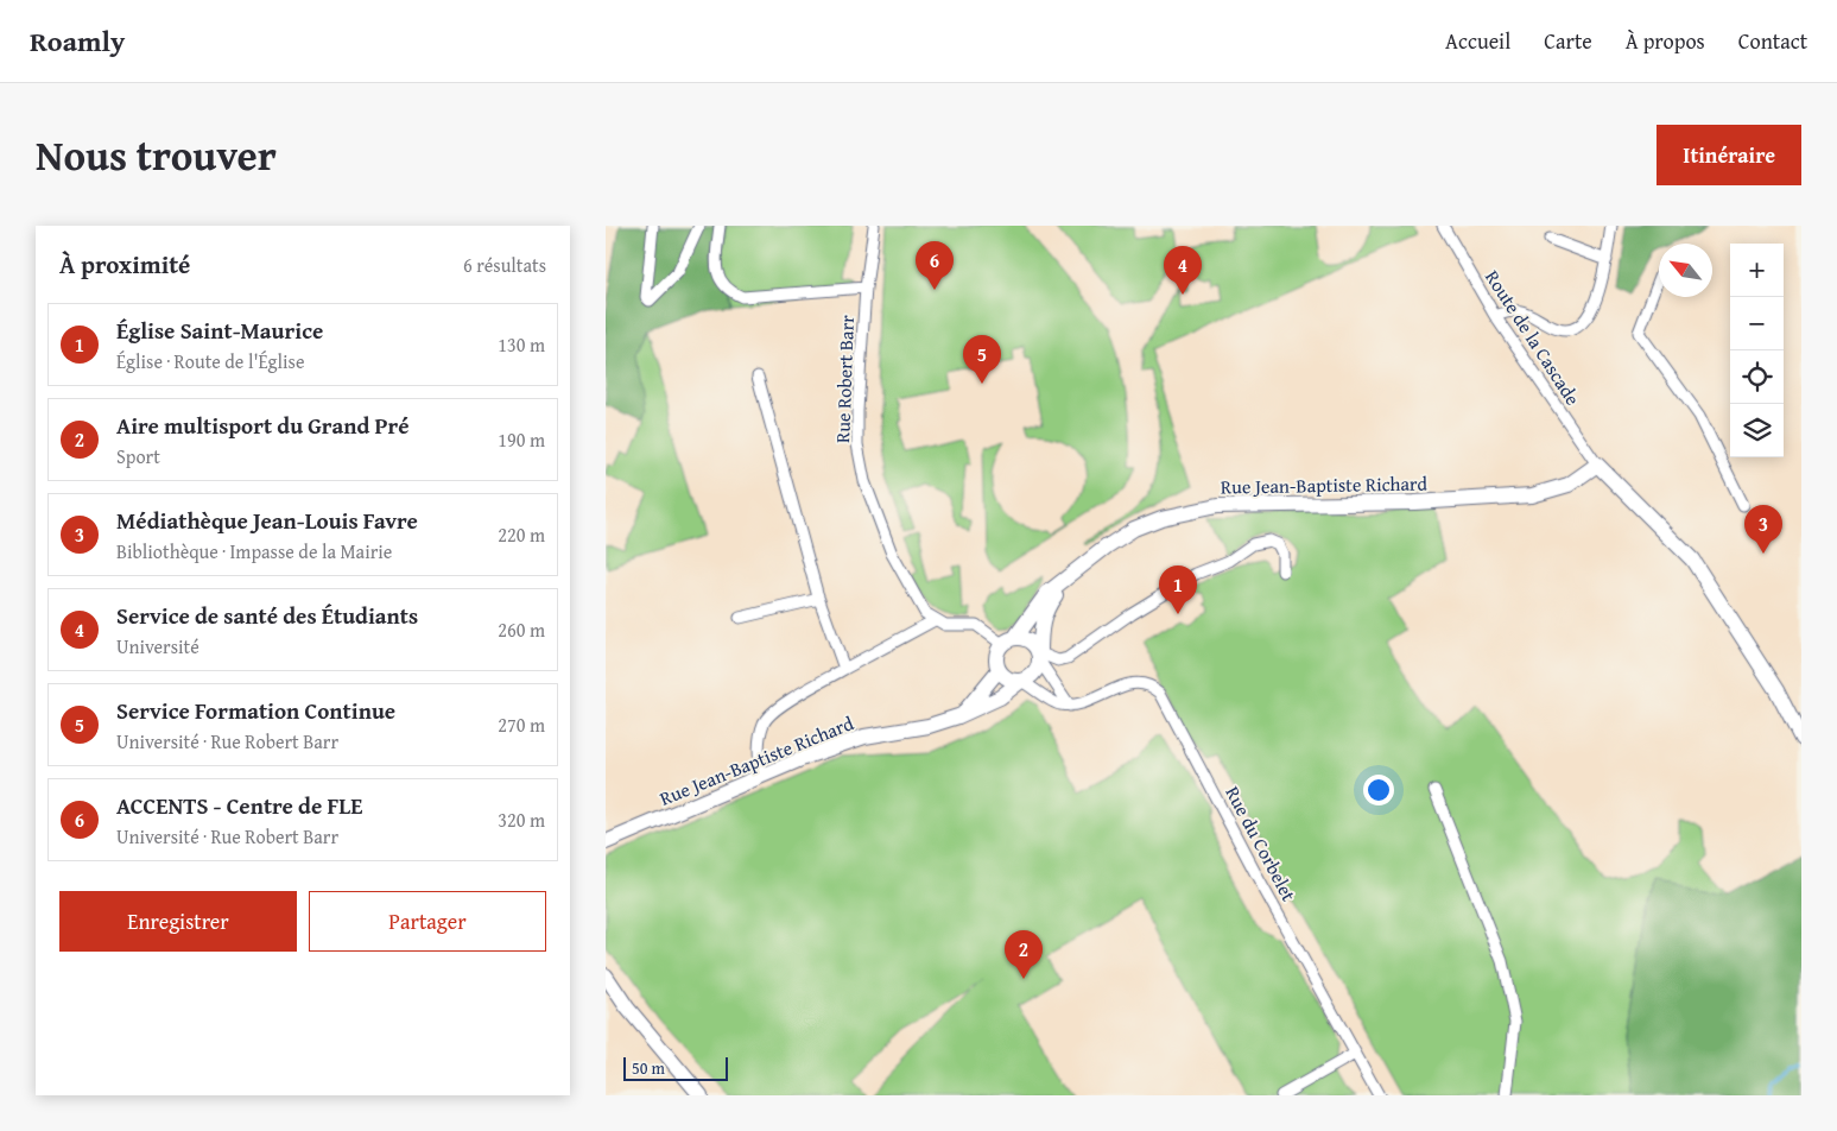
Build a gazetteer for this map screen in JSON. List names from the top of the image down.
{
  "streets": {
    "street": [
      "Route de la Cascade",
      "Rue Robert Barr",
      "Rue Jean-Baptiste Richard",
      "Rue du Corbelet"
    ]
  },
  "crossings": [
    ["Route de la Cascade", "Rue Jean-Baptiste Richard"]
  ],
  "scale_bar": "50 m",
  "north": "top left",
  "page": {
    "header": "Roamly",
    "nav": [
      "Accueil",
      "Carte",
      "À propos",
      "Contact"
    ],
    "title": "Nous trouver",
    "buttons": [
      "Itinéraire",
      ["Enregistrer", "Partager"]
    ],
    "heading": ["À proximité", "6 résultats"],
    "pins": [
      "6",
      "4",
      "5",
      "3",
      "1",
      "2"
    ],
    "map_buttons": ["+", "−"],
    "list": [
      {
        "mark": "1",
        "name": "Église Saint-Maurice",
        "note": "Église · Route de l'Église",
        "value": "130 m"
      },
      {
        "mark": "2",
        "name": "Aire multisport du Grand Pré",
        "note": "Sport",
        "value": "190 m"
      },
      {
        "mark": "3",
        "name": "Médiathèque Jean-Louis Favre",
        "note": "Bibliothèque · Impasse de la Mairie",
        "value": "220 m"
      },
      {
        "mark": "4",
        "name": "Service de santé des Étudiants",
        "note": "Université",
        "value": "260 m"
      },
      {
        "mark": "5",
        "name": "Service Formation Continue",
        "note": "Université · Rue Robert Barr",
        "value": "270 m"
      },
      {
        "mark": "6",
        "name": "ACCENTS - Centre de FLE",
        "note": "Université · Rue Robert Barr",
        "value": "320 m"
      }
    ],
    "scale": "50 m"
  }
}
